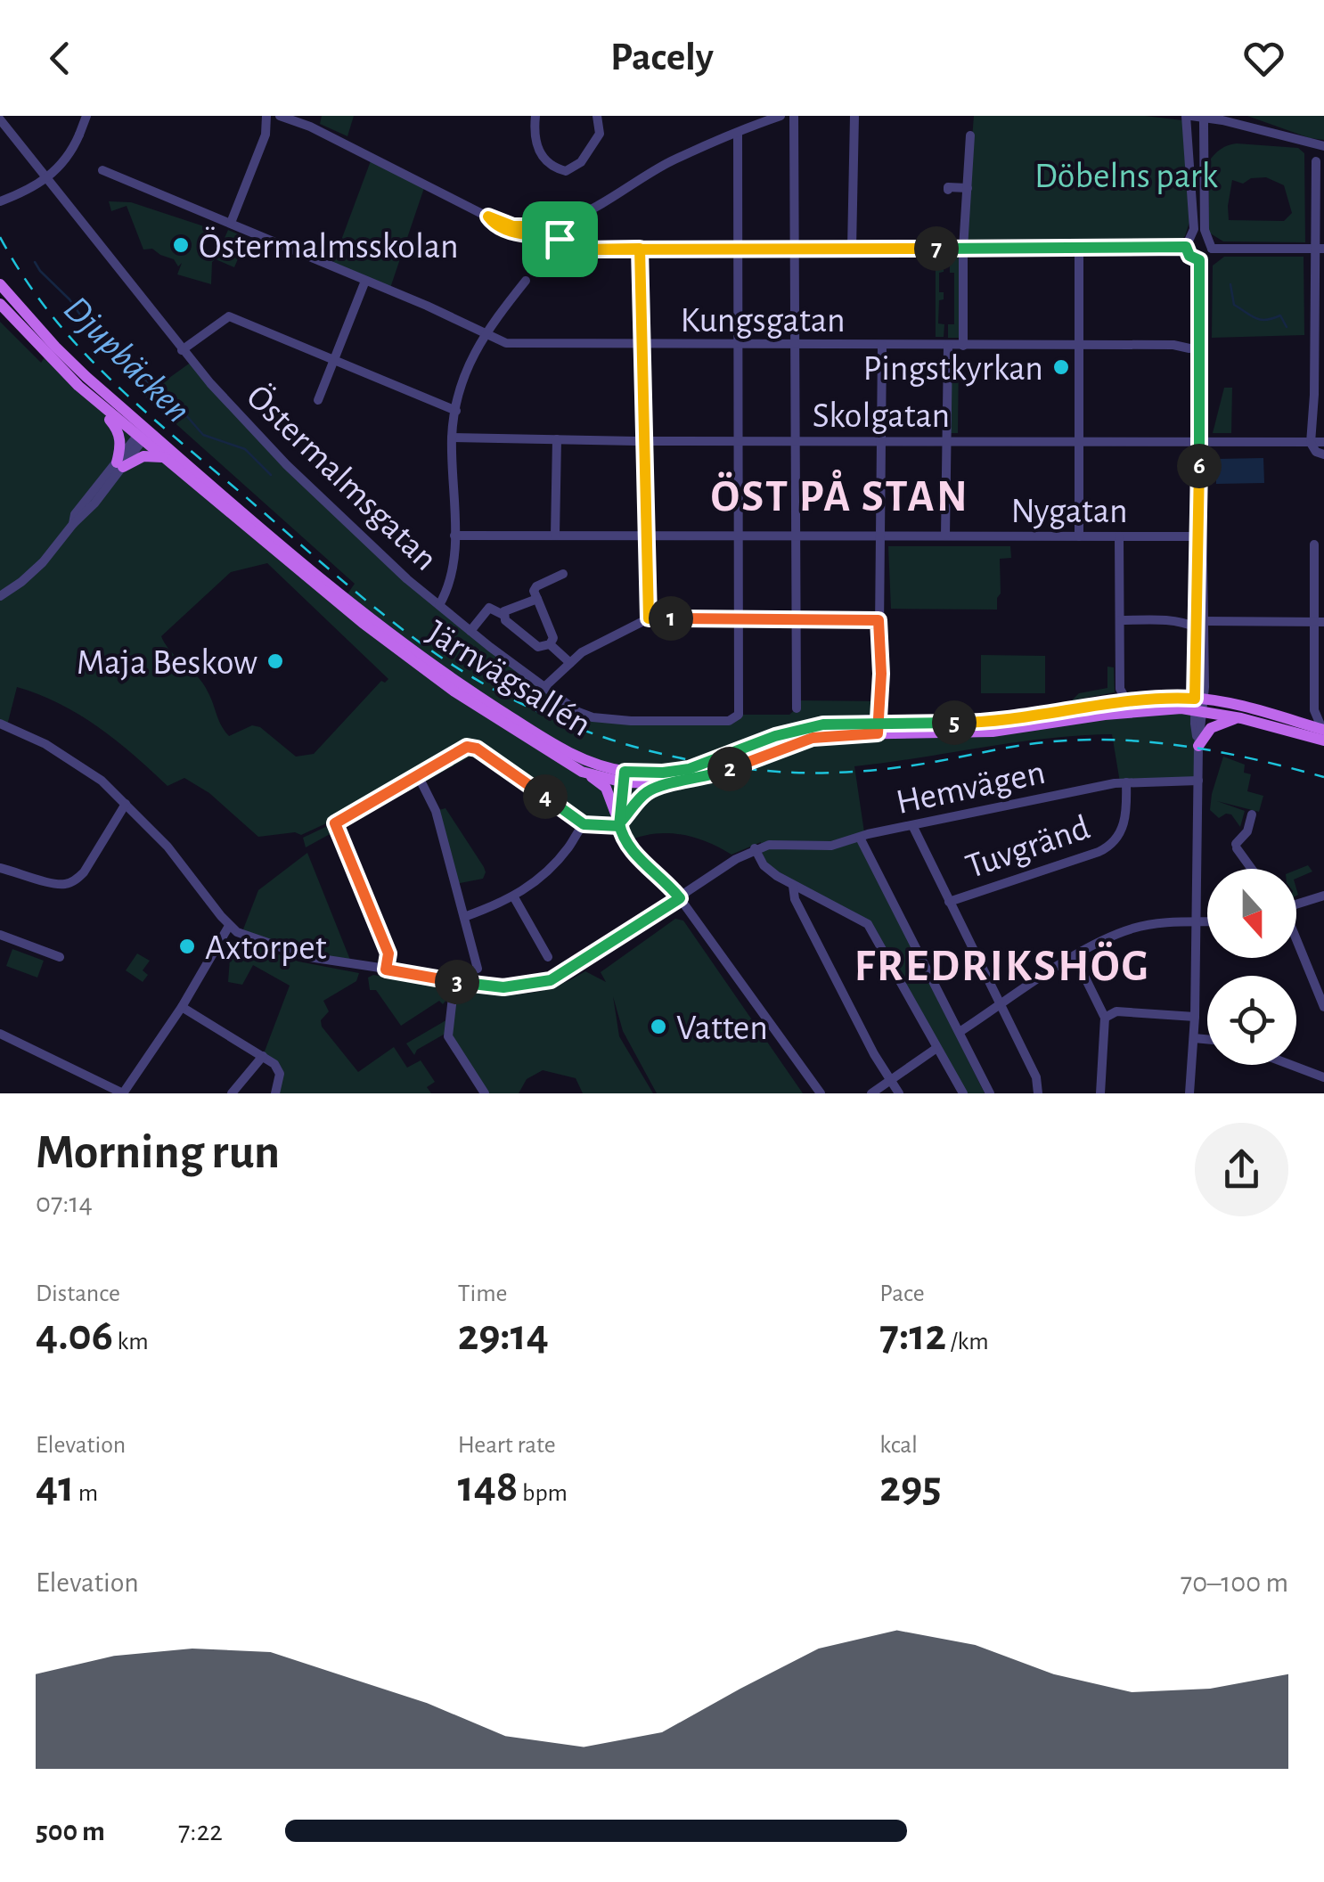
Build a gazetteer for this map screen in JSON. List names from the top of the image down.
{
  "streets": {
    "main road": ["Järnvägsallén"],
    "street": [
      "Kungsgatan",
      "Skolgatan",
      "Östermalmsgatan",
      "Nygatan",
      "Hemvägen",
      "Tuvgränd"
    ]
  },
  "crossings": [
    ["Hemvägen", "Tuvgränd"]
  ],
  "districts": ["ÖST PÅ STAN", "FREDRIKSHÖG"],
  "water": ["Djupbäcken"],
  "parks": ["Döbelns park"],
  "places": [
    "Östermalmsskolan",
    "Pingstkyrkan",
    "Maja Beskow",
    "Axtorpet",
    "Vatten"
  ],
  "north": "bottom",
  "page": {
    "header": "Pacely",
    "pins": [
      "7",
      "6",
      "1",
      "5",
      "2",
      "4",
      "3"
    ],
    "heading": ["Morning run", "07:14"],
    "stats": [
      ["Distance", "4.06 km"],
      ["Time", "29:14"],
      ["Pace", "7:12 /km"],
      ["Elevation", "41 m"],
      ["Heart rate", "148 bpm"],
      ["kcal", "295"]
    ],
    "chart": ["Elevation", "70–100 m"],
    "list": [
      {
        "name": "500 m",
        "note": "7:22"
      }
    ]
  }
}
